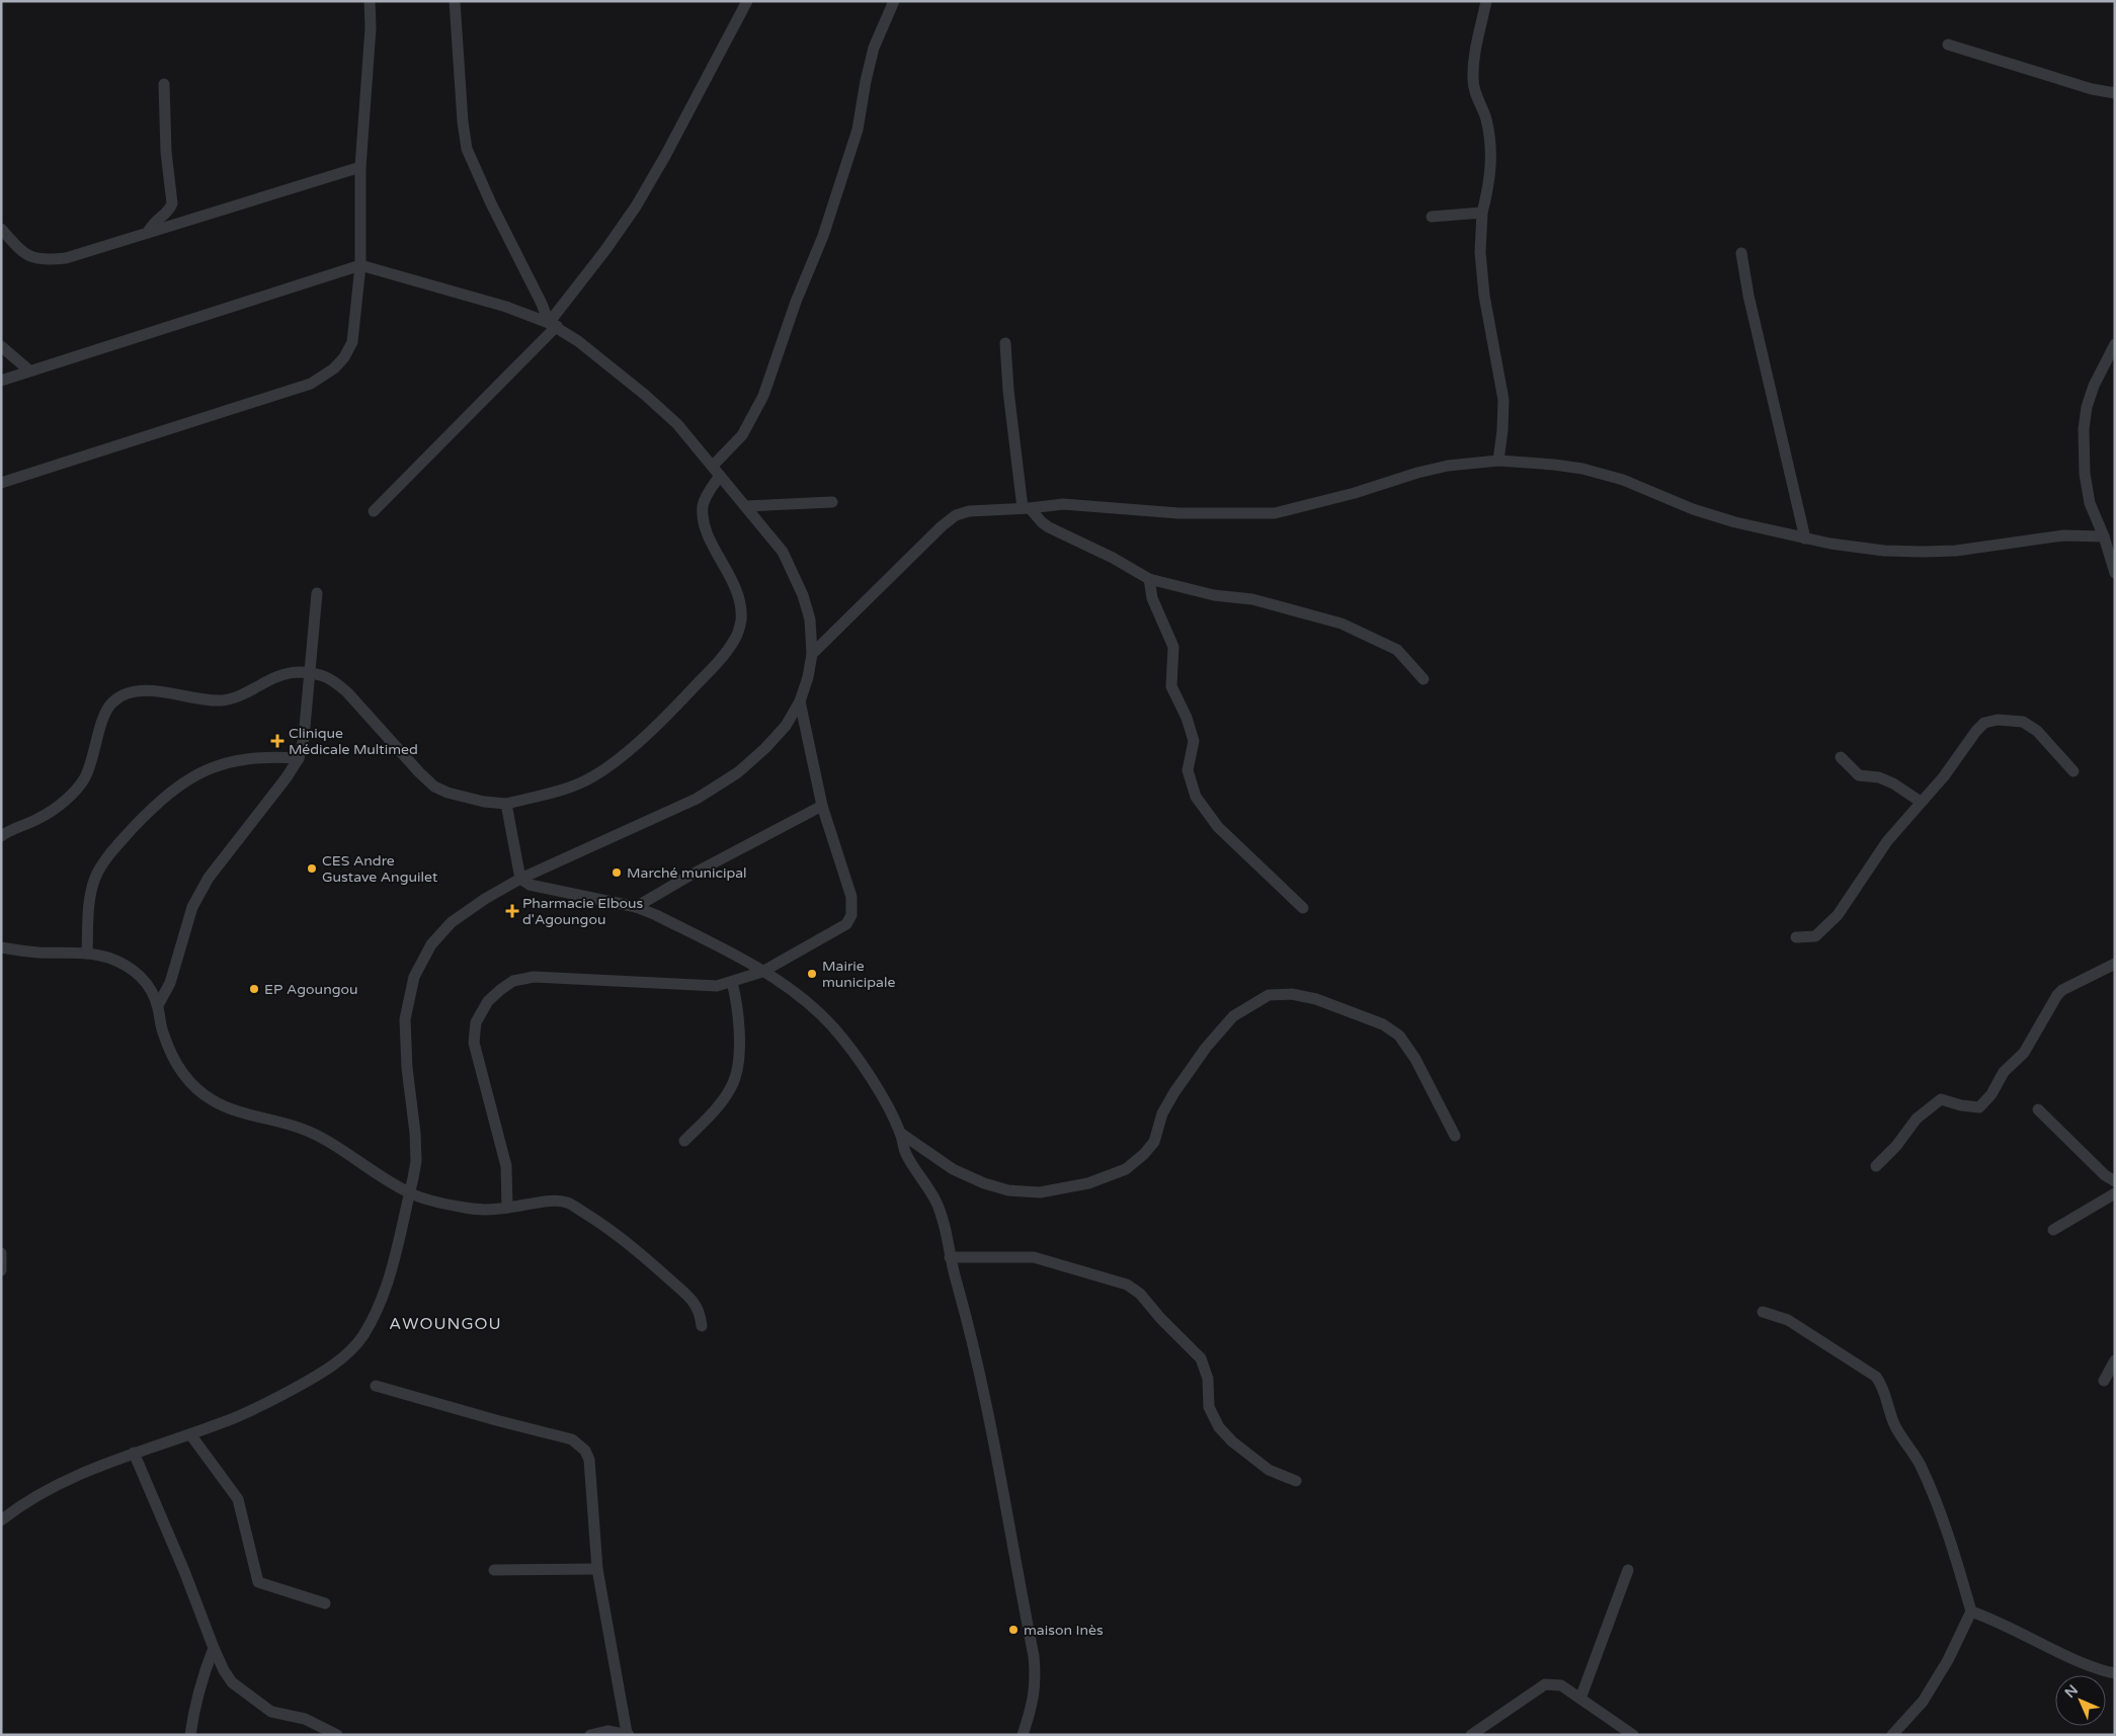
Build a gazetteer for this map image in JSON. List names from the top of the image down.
{
  "districts": ["AWOUNGOU"],
  "places": {
    "health": ["Clinique Médicale Multimed", "Pharmacie Elbous d'Agoungou"],
    "other": [
      "CES Andre Gustave Anguilet",
      "Marché municipal",
      "Mairie municipale",
      "EP Agoungou",
      "maison Inès"
    ]
  },
  "north": "top left"
}
